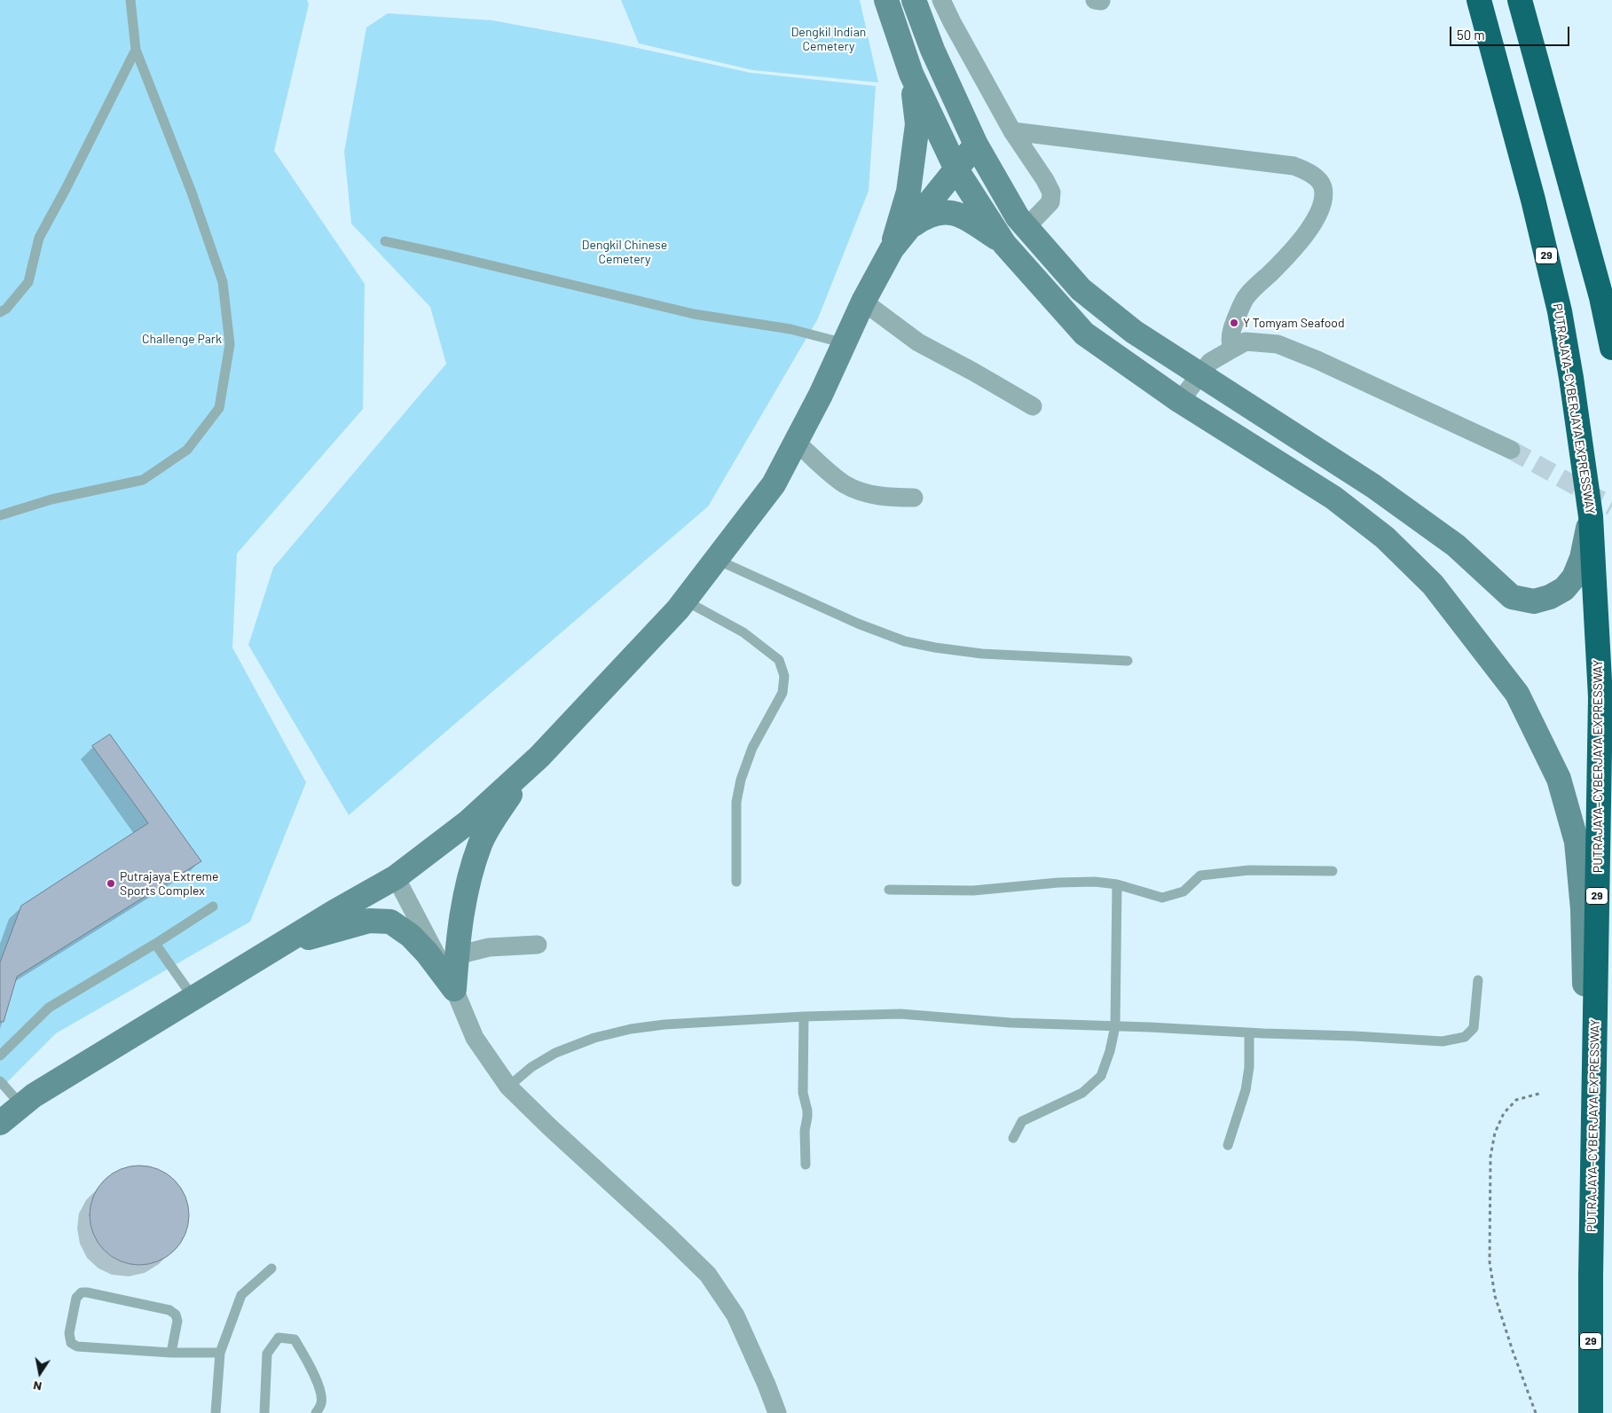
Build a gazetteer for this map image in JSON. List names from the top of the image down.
{
  "streets": {
    "highway": ["29", "PUTRAJAYA–CYBERJAYA EXPRESSWAY"]
  },
  "parks": ["Dengkil Indian Cemetery", "Dengkil Chinese Cemetery", "Challenge Park"],
  "places": ["Y Tomyam Seafood", "Putrajaya Extreme Sports Complex"],
  "scale_bar": "50 m",
  "north": "bottom"
}
